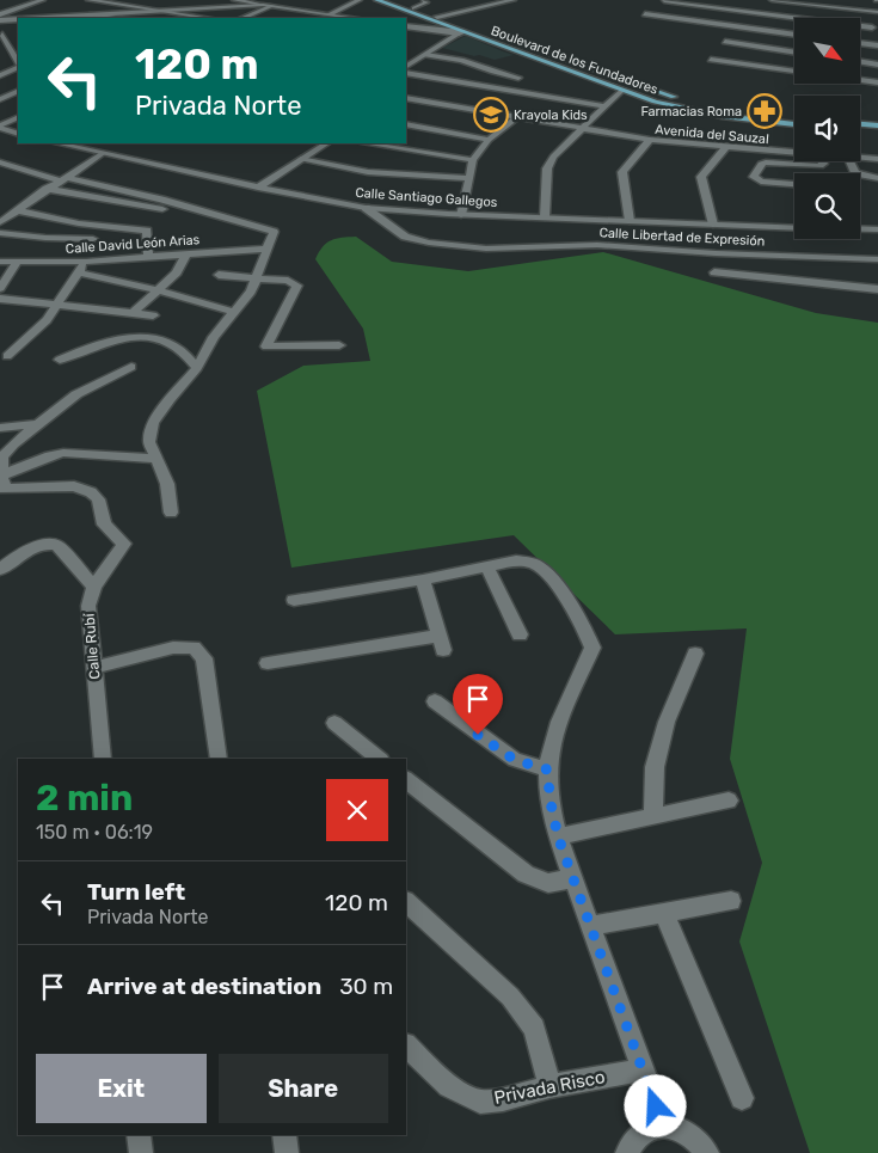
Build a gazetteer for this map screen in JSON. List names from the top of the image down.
{
  "streets": {
    "main road": ["Boulevard de los Fundadores"],
    "street": [
      "Avenida del Sauzal",
      "Calle Santiago Gallegos",
      "Calle Libertad de Expresión",
      "Calle David León Arias",
      "Calle Rubí",
      "Privada Risco"
    ]
  },
  "crossings": [
    ["Calle Santiago Gallegos", "Calle Libertad de Expresión"]
  ],
  "places": {
    "pharmacy": ["Farmacias Roma"],
    "school or university": ["Krayola Kids"]
  },
  "north": "bottom right",
  "page": {
    "turn": ["120 m", "Privada Norte"],
    "heading": ["2 min", "150 m · 06:19"],
    "list": [
      {
        "name": "Turn left",
        "note": "Privada Norte",
        "value": "120 m"
      },
      {
        "name": "Arrive at destination",
        "value": "30 m"
      }
    ],
    "buttons": ["Exit", "Share"]
  }
}
